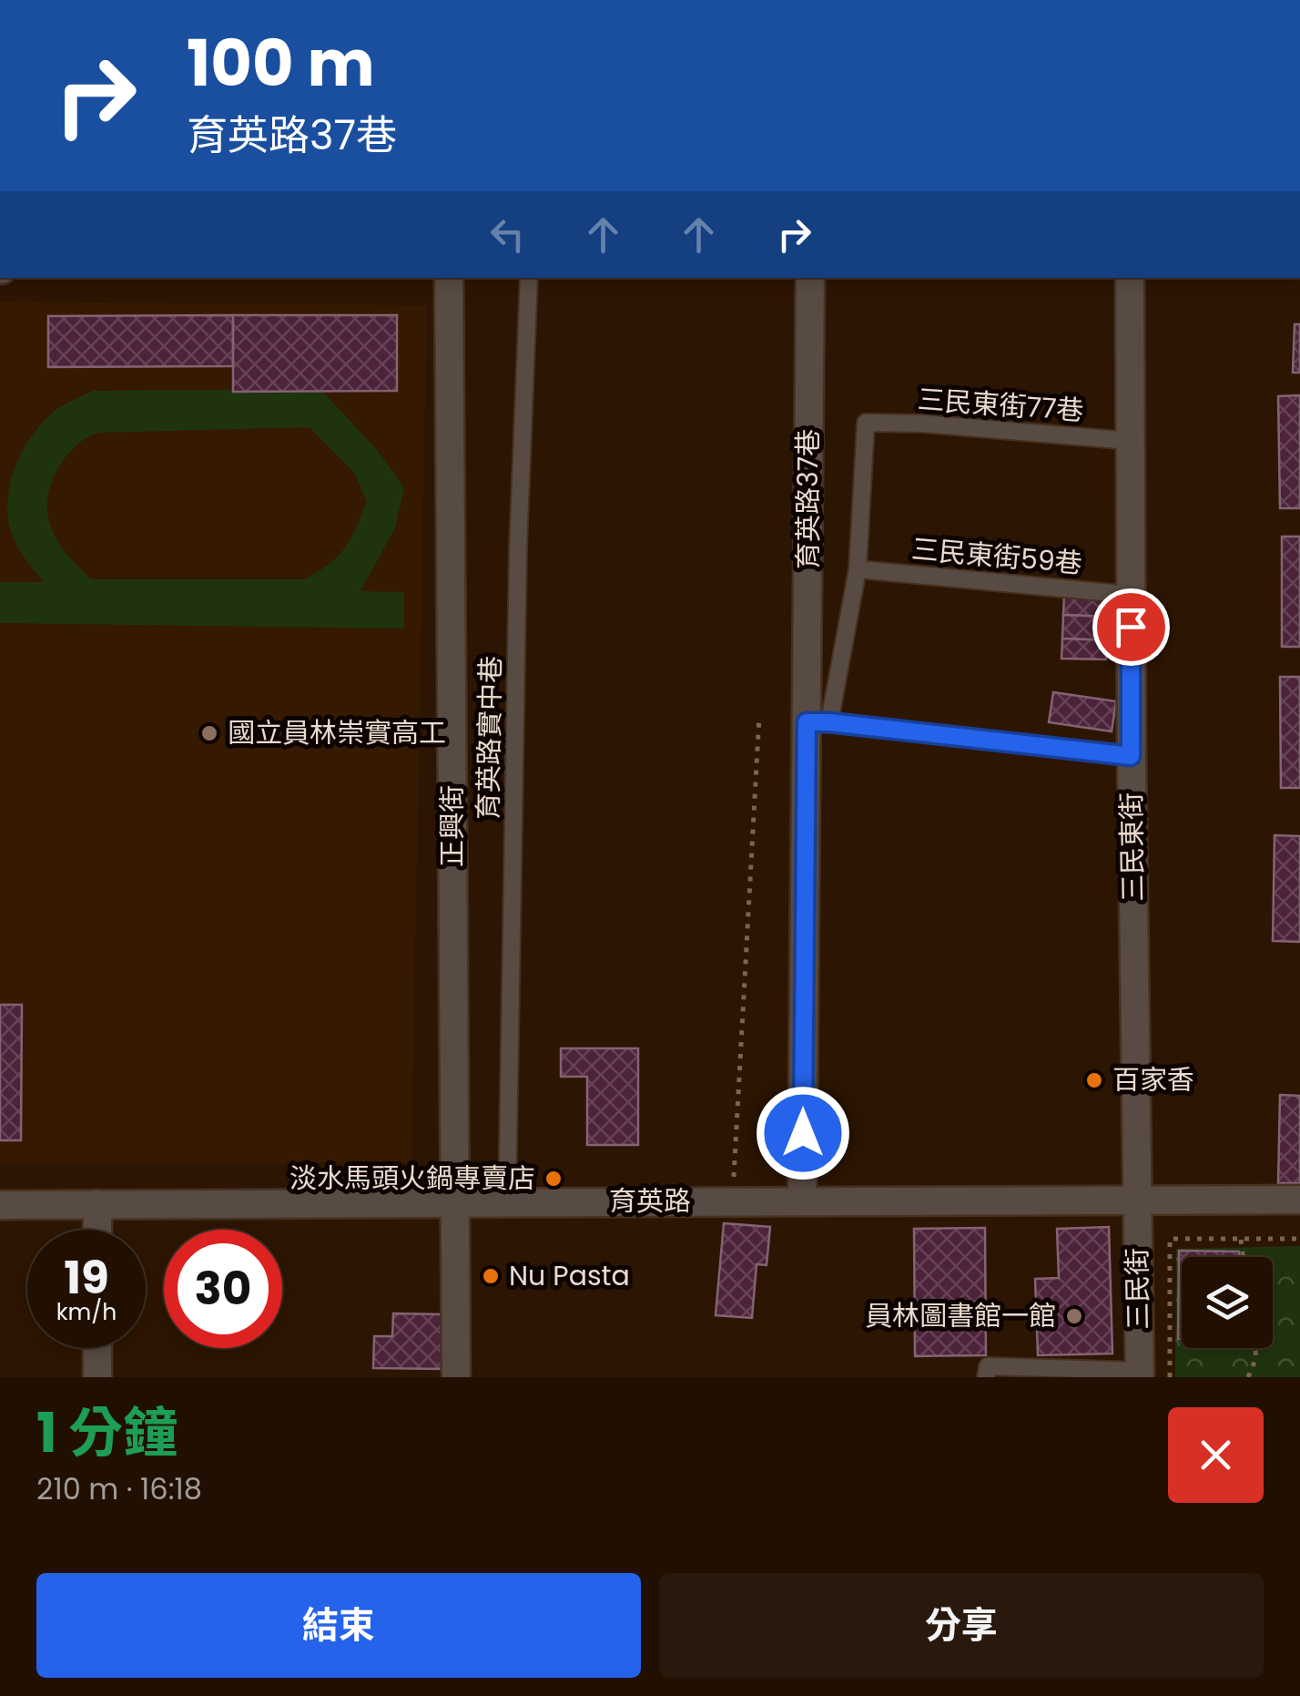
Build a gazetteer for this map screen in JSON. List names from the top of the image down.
{
  "streets": {
    "street": [
      "育英路37巷",
      "正興街",
      "三民東街",
      "育英路",
      "三民街"
    ],
    "lane": ["三民東街77巷", "三民東街59巷", "育英路實中巷"]
  },
  "crossings": [
    ["三民東街77巷", "三民東街59巷"],
    ["三民東街77巷", "三民東街"],
    ["育英路37巷", "育英路"],
    ["三民東街59巷", "三民東街"],
    ["育英路實中巷", "育英路"],
    ["正興街", "育英路"],
    ["三民東街", "育英路"],
    ["三民東街", "三民街"],
    ["育英路", "三民街"]
  ],
  "places": [
    "國立員林崇實高工",
    "百家香",
    "淡水馬頭火鍋專賣店",
    "Nu Pasta",
    "員林圖書館一館"
  ],
  "page": {
    "turn": ["100 m", "育英路37巷"],
    "speed": "19 km/h",
    "limit": "30",
    "heading": ["1 分鐘", "210 m · 16:18"],
    "buttons": ["結束", "分享"]
  }
}
